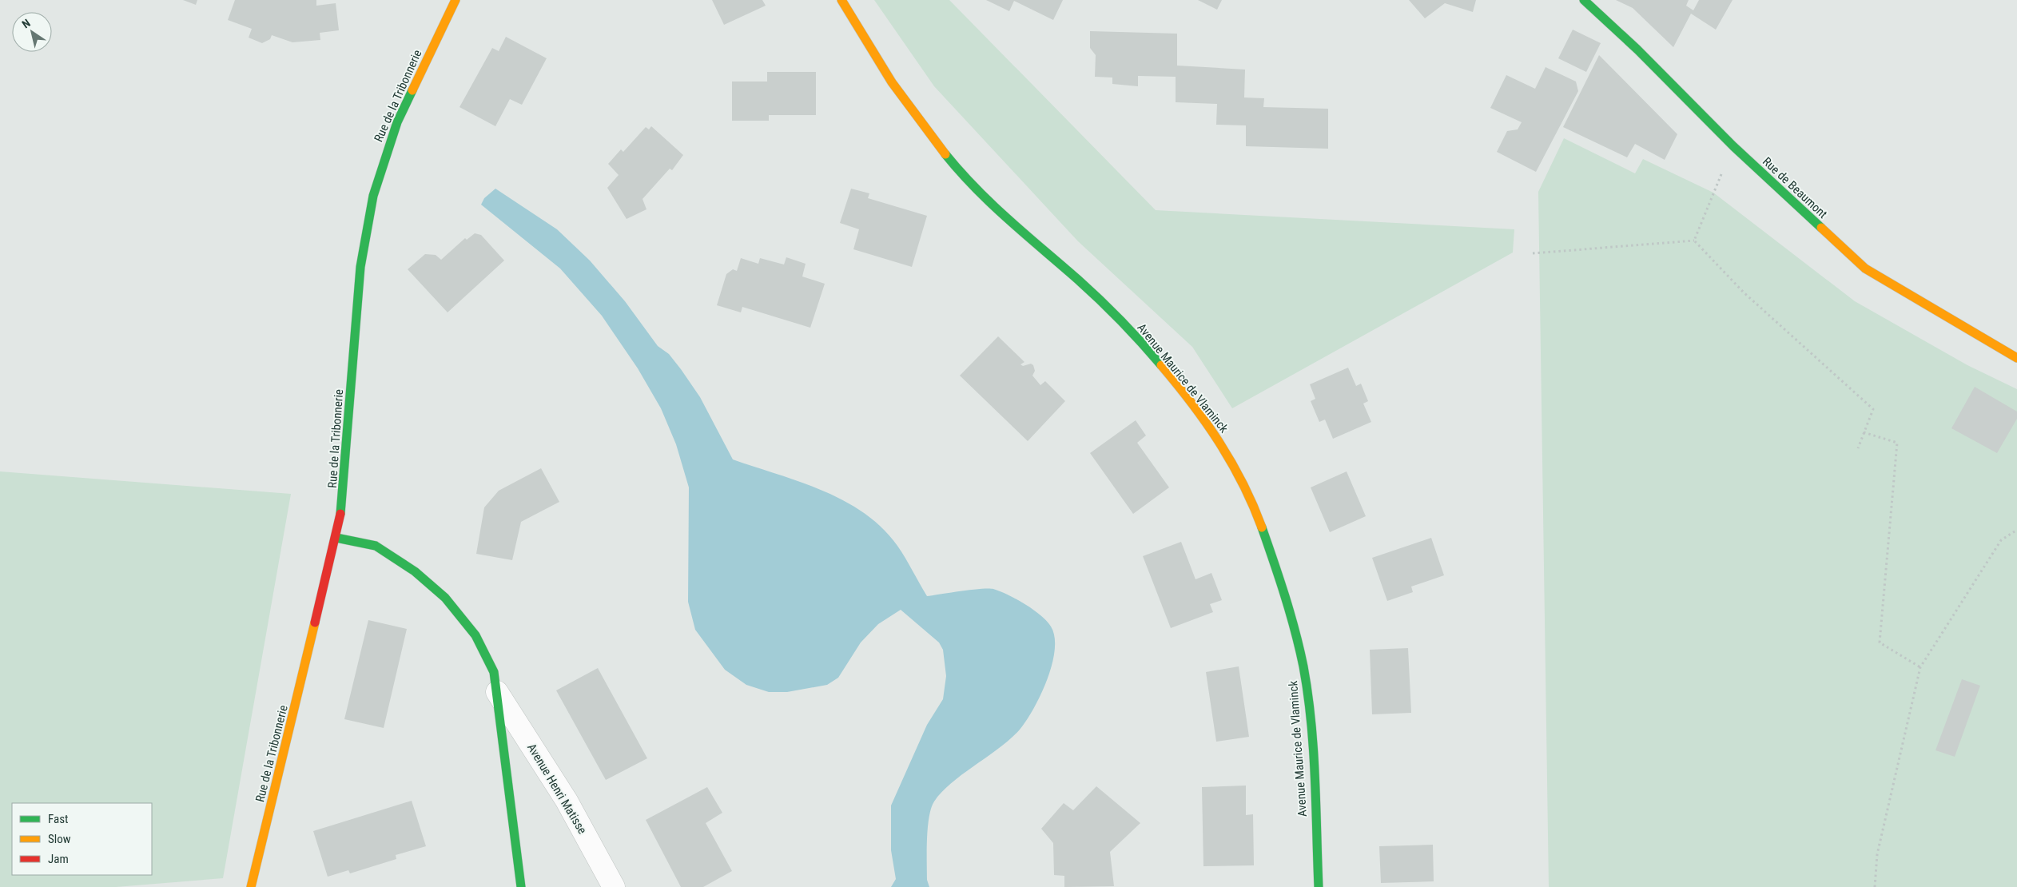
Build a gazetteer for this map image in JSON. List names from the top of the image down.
{
  "streets": {
    "street": [
      "Rue de la Tribonnerie",
      "Rue de Beaumont",
      "Avenue Maurice de Vlaminck",
      "Avenue Henri Matisse"
    ]
  },
  "crossings": [
    ["Rue de la Tribonnerie", "Avenue Henri Matisse"]
  ],
  "legend": ["Fast", "Slow", "Jam"],
  "north": "top left"
}
